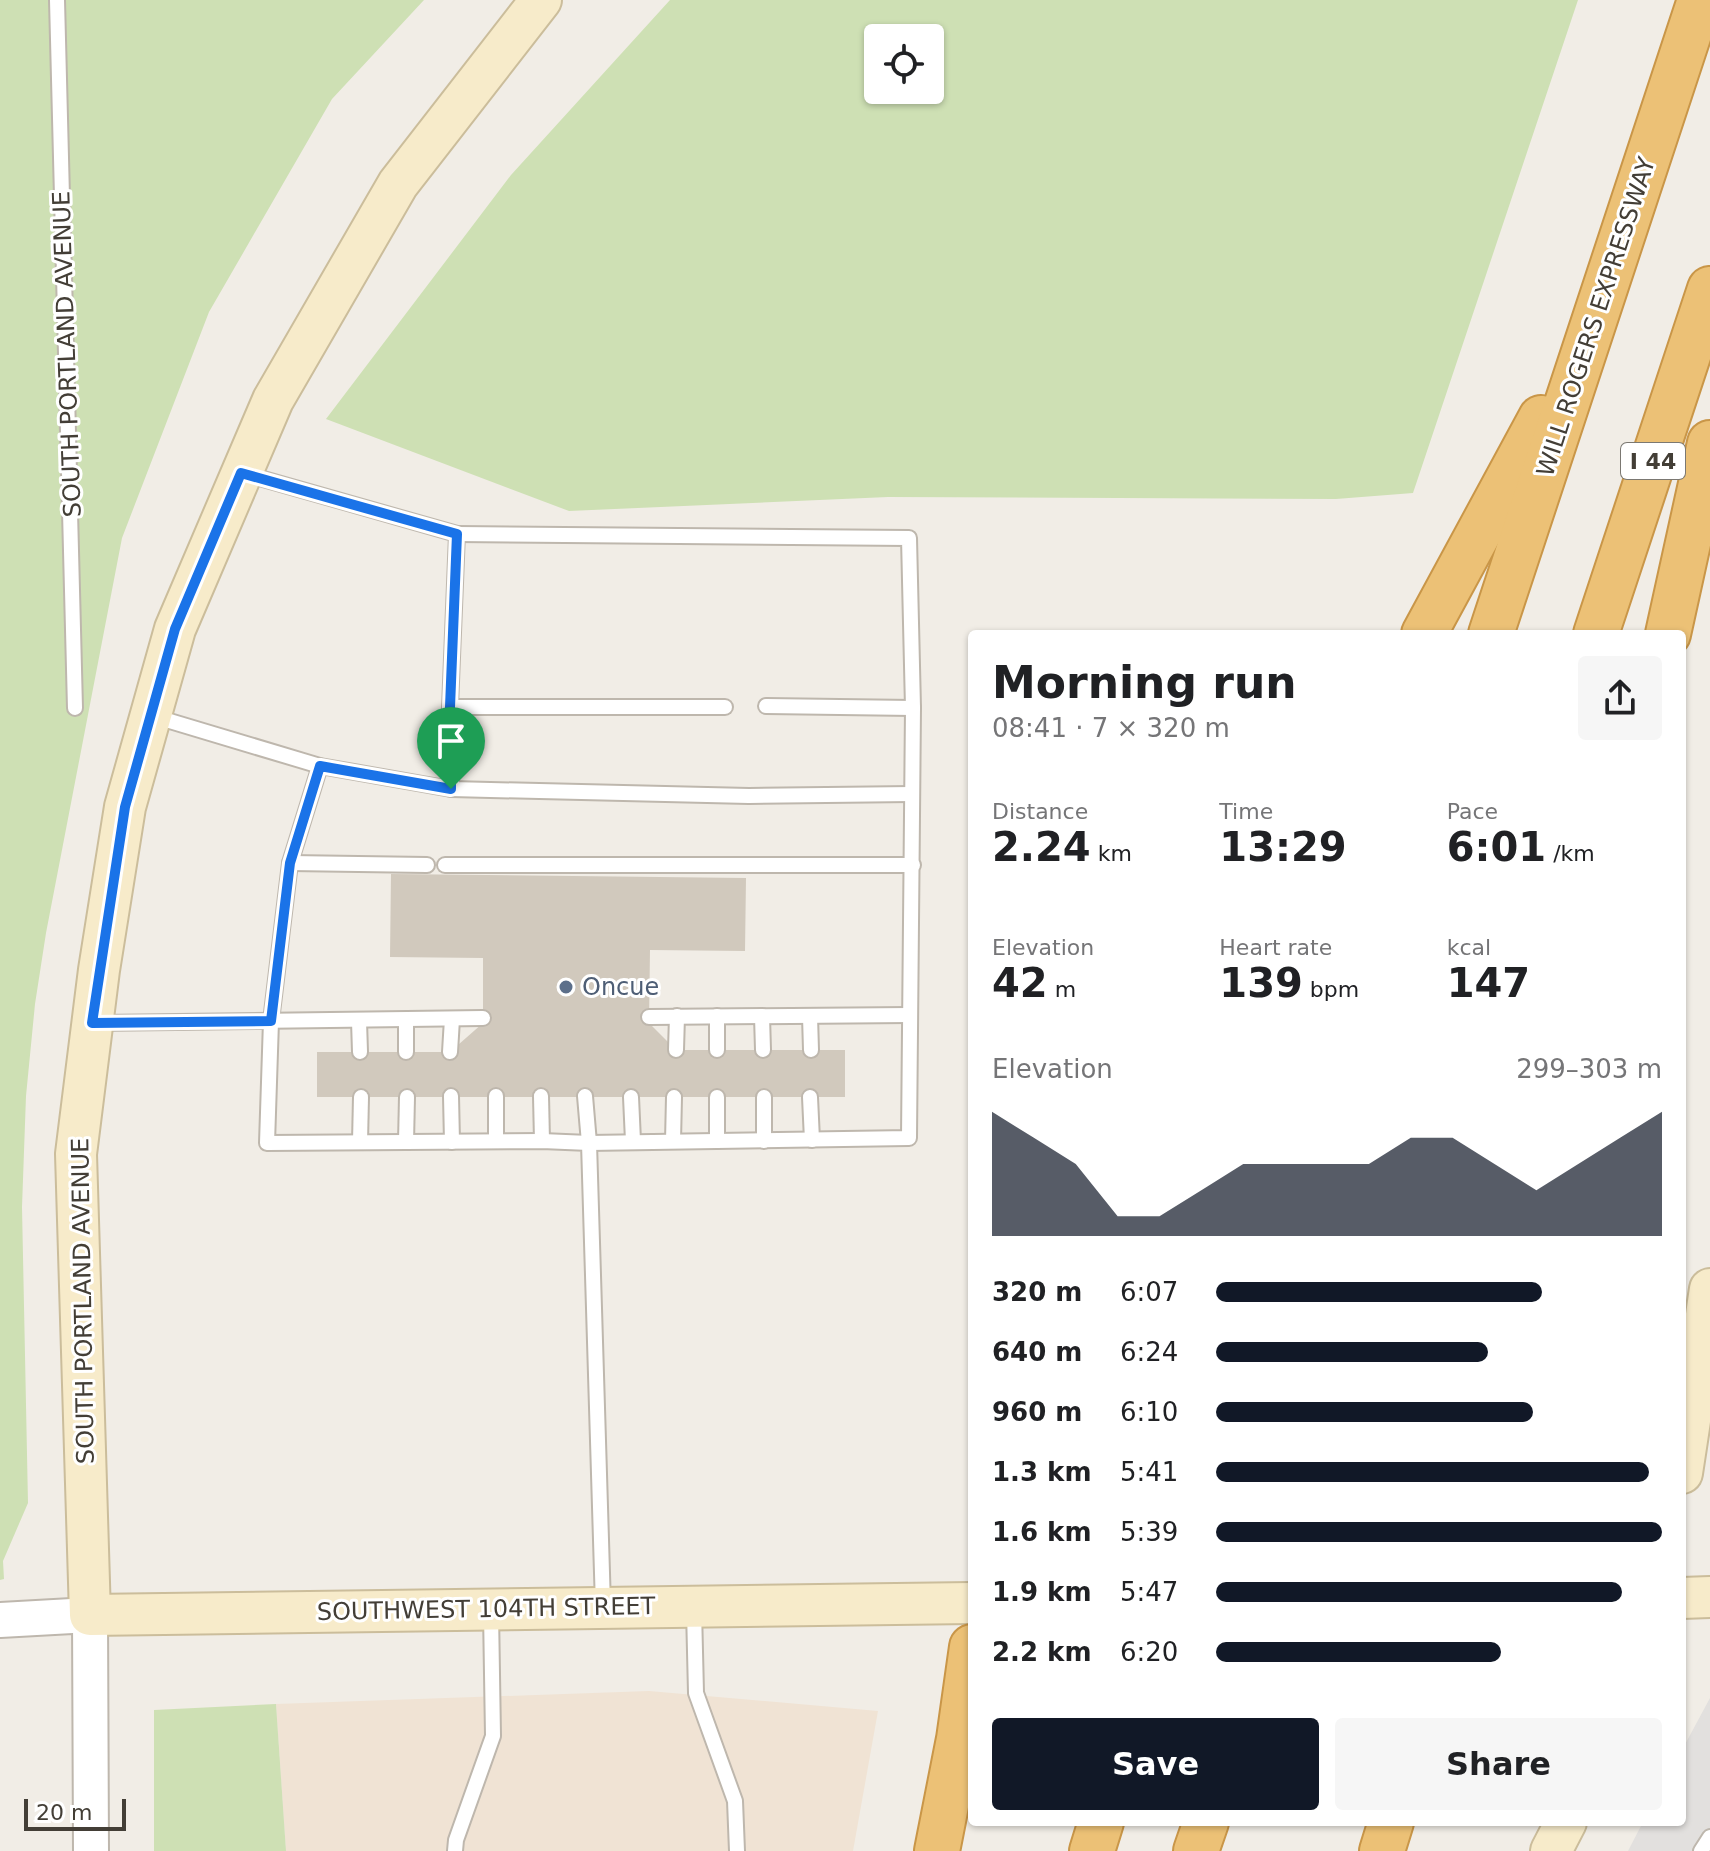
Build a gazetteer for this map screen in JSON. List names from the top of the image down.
{
  "streets": {
    "highway": ["WILL ROGERS EXPRESSWAY", "I 44"],
    "main road": ["SOUTH PORTLAND AVENUE", "SOUTHWEST 104TH STREET"]
  },
  "crossings": [
    ["SOUTH PORTLAND AVENUE", "SOUTHWEST 104TH STREET"]
  ],
  "places": ["Oncue"],
  "scale_bar": "20 m",
  "page": {
    "heading": ["Morning run", "08:41 · 7 × 320 m"],
    "stats": [
      ["Distance", "2.24 km"],
      ["Time", "13:29"],
      ["Pace", "6:01 /km"],
      ["Elevation", "42 m"],
      ["Heart rate", "139 bpm"],
      ["kcal", "147"]
    ],
    "chart": ["Elevation", "299–303 m"],
    "list": [
      {
        "name": "320 m",
        "note": "6:07"
      },
      {
        "name": "640 m",
        "note": "6:24"
      },
      {
        "name": "960 m",
        "note": "6:10"
      },
      {
        "name": "1.3 km",
        "note": "5:41"
      },
      {
        "name": "1.6 km",
        "note": "5:39"
      },
      {
        "name": "1.9 km",
        "note": "5:47"
      },
      {
        "name": "2.2 km",
        "note": "6:20"
      }
    ],
    "buttons": ["Save", "Share"],
    "scale": "20 m"
  }
}
